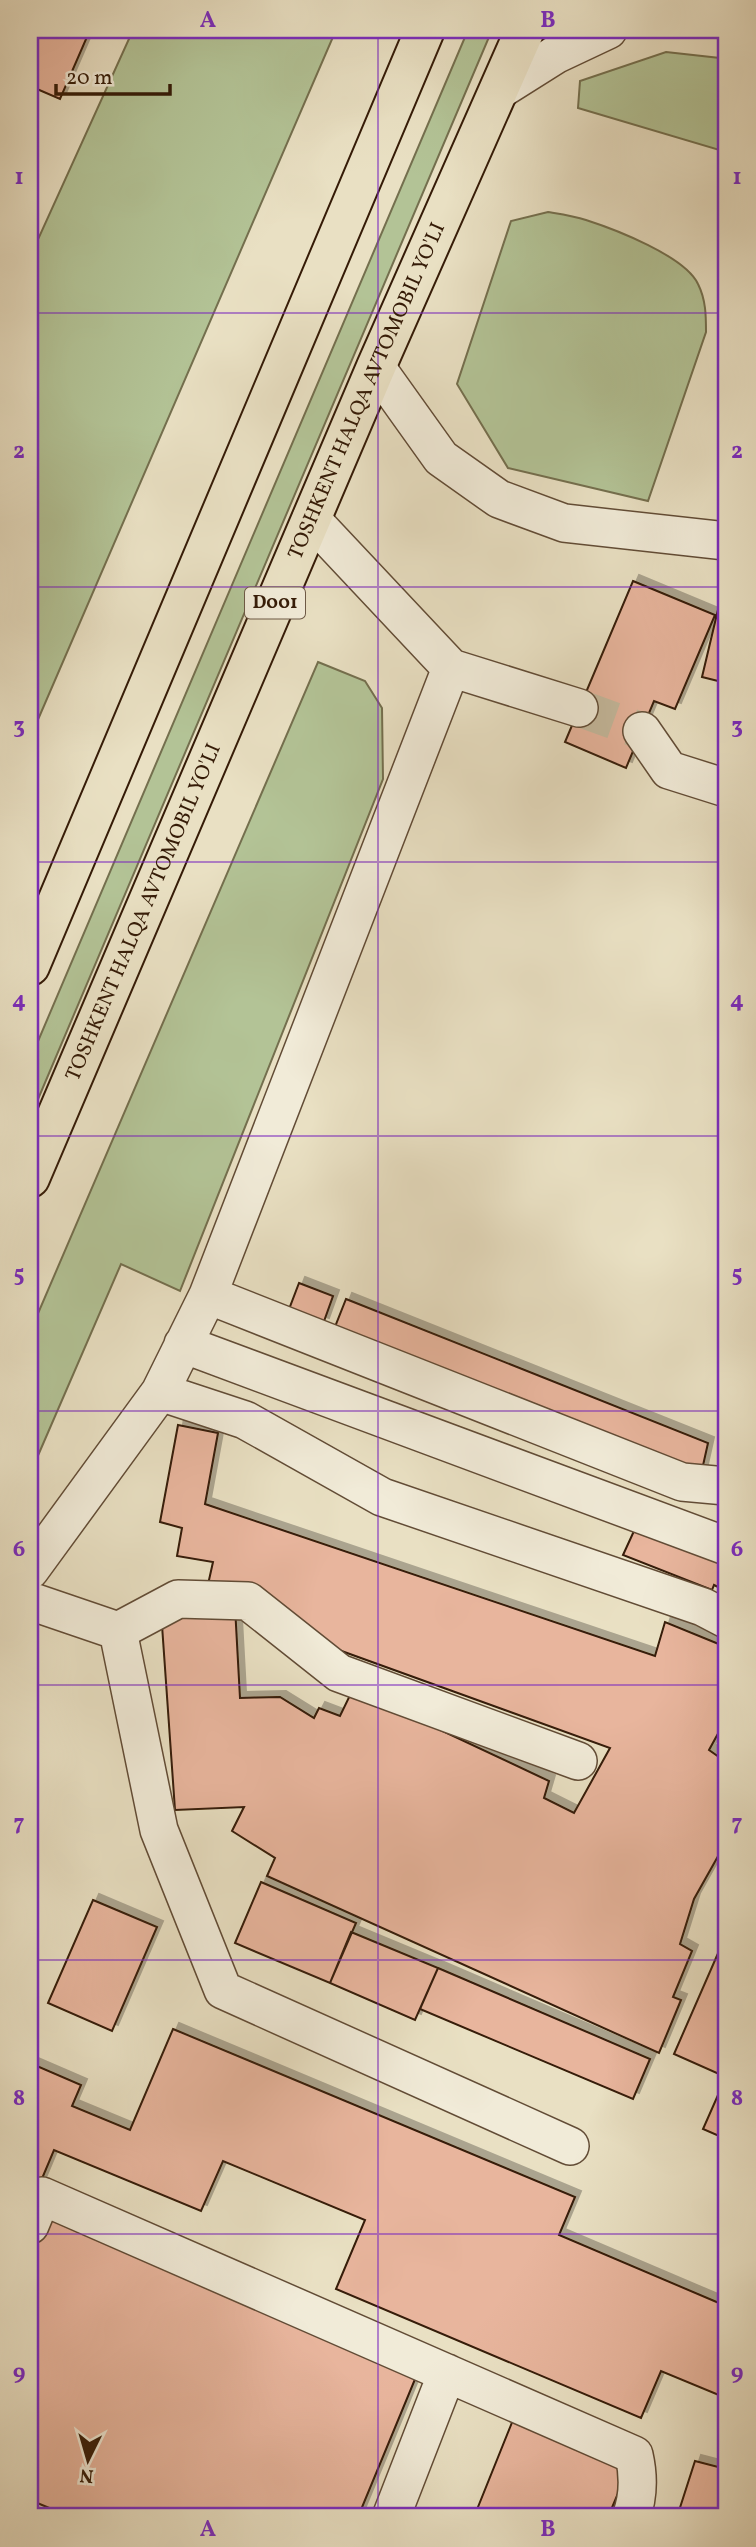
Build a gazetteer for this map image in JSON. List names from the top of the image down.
{
  "streets": {
    "highway": ["TOSHKENT HALQA AVTOMOBIL YO'LI", "D001"]
  },
  "scale_bar": "20 m",
  "north": "bottom",
  "grid": {
    "columns": ["A", "B"],
    "rows": [
      "1",
      "2",
      "3",
      "4",
      "5",
      "6",
      "7",
      "8",
      "9"
    ]
  }
}
